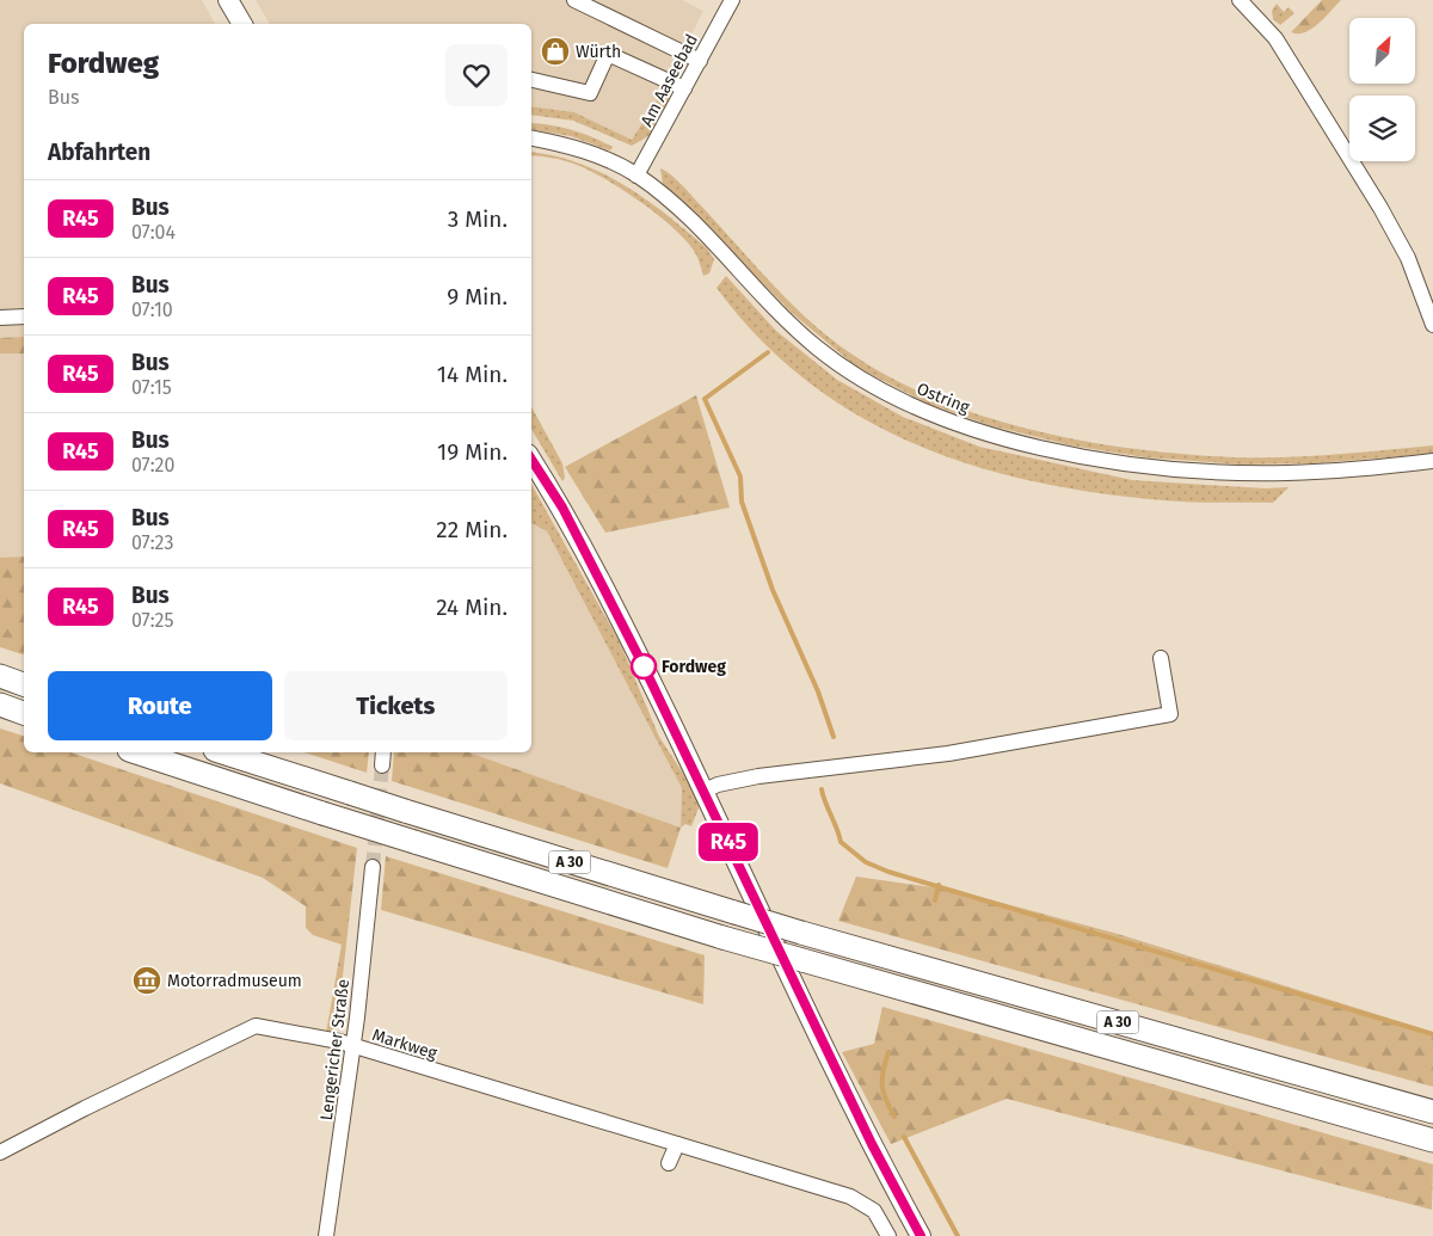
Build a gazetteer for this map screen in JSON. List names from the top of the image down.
{
  "streets": {
    "highway": ["A 30"],
    "street": [
      "Am Aaseebad",
      "Ostring",
      "Markweg",
      "Lengericher Straße"
    ]
  },
  "crossings": [
    ["Am Aaseebad", "Ostring"],
    ["Markweg", "Lengericher Straße"]
  ],
  "places": {
    "shop": ["Würth"],
    "other": ["Fordweg"],
    "museum": ["Motorradmuseum"]
  },
  "lines": ["bus line R45"],
  "north": "top right",
  "page": {
    "on_map": "R45",
    "heading": [
      ["Fordweg", "Bus"],
      "Abfahrten"
    ],
    "list": [
      {
        "mark": "R45",
        "name": "Bus",
        "note": "07:04",
        "value": "3 Min."
      },
      {
        "mark": "R45",
        "name": "Bus",
        "note": "07:10",
        "value": "9 Min."
      },
      {
        "mark": "R45",
        "name": "Bus",
        "note": "07:15",
        "value": "14 Min."
      },
      {
        "mark": "R45",
        "name": "Bus",
        "note": "07:20",
        "value": "19 Min."
      },
      {
        "mark": "R45",
        "name": "Bus",
        "note": "07:23",
        "value": "22 Min."
      },
      {
        "mark": "R45",
        "name": "Bus",
        "note": "07:25",
        "value": "24 Min."
      }
    ],
    "buttons": ["Route", "Tickets"]
  }
}
